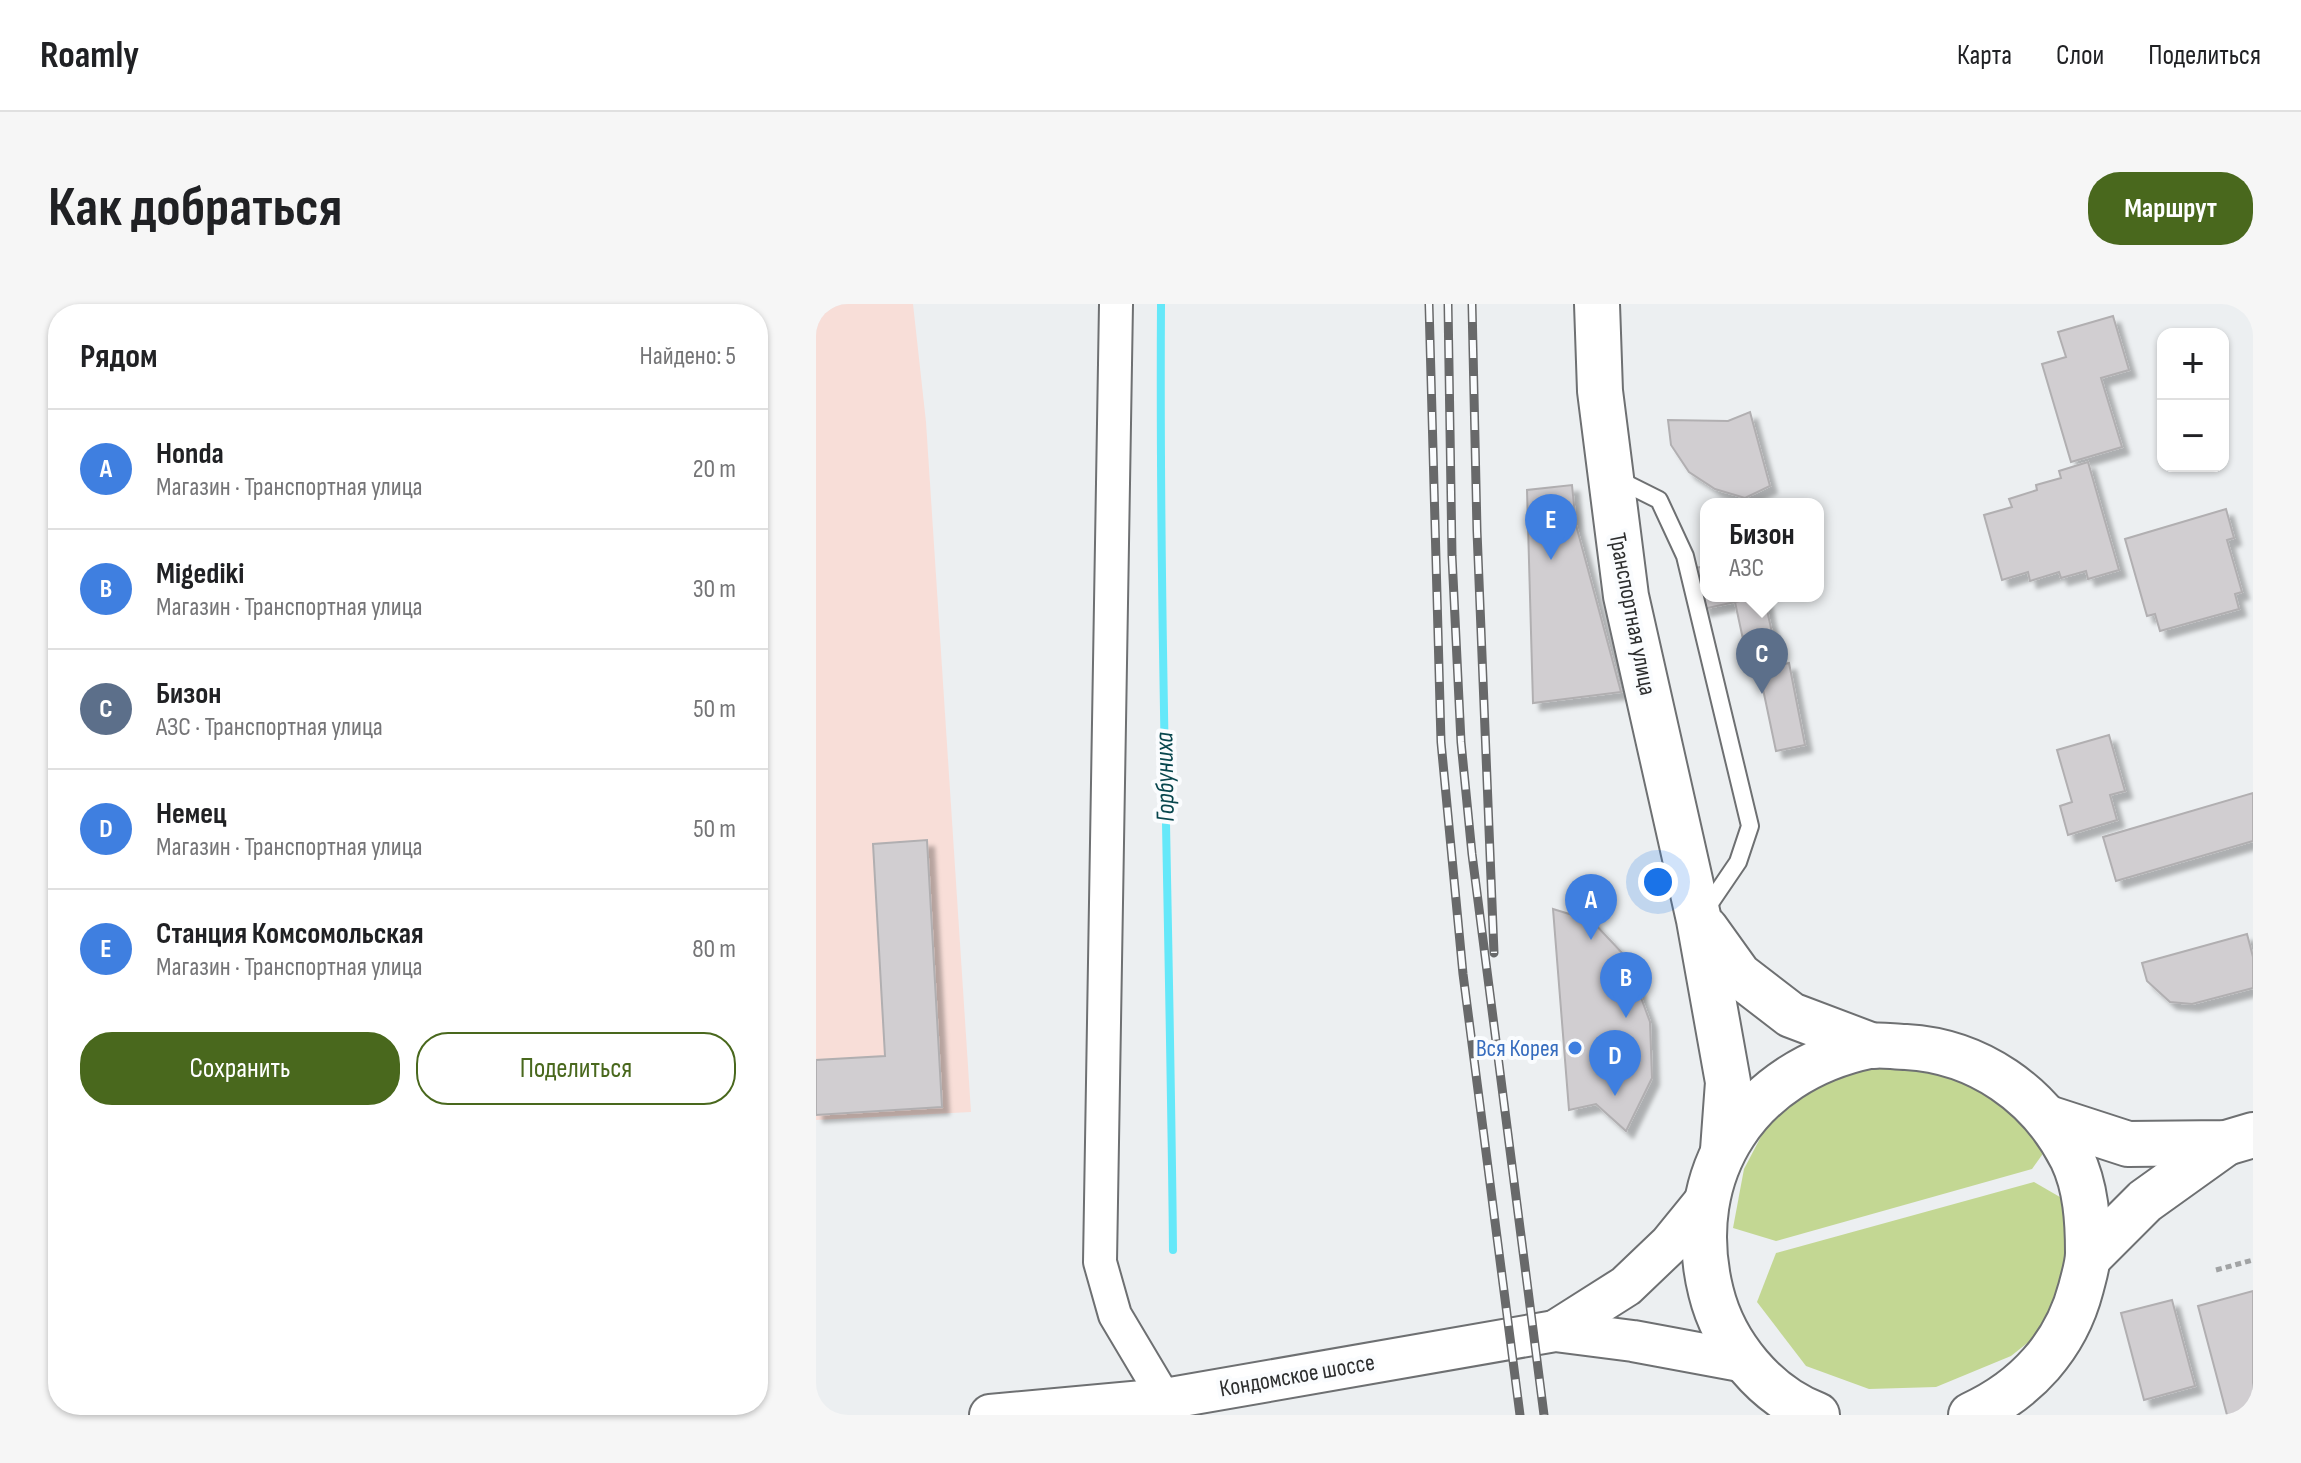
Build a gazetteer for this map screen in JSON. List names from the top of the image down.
{
  "streets": {
    "main road": ["Транспортная улица"],
    "street": ["Кондомское шоссе"]
  },
  "water": ["Горбуниха"],
  "places": ["Вся Корея"],
  "page": {
    "header": "Roamly",
    "nav": ["Карта", "Слои", "Поделиться"],
    "buttons": [
      "Маршрут",
      ["Сохранить", "Поделиться"]
    ],
    "title": "Как добраться",
    "heading": ["Рядом", "Найдено: 5"],
    "map_buttons": ["+", "−"],
    "list": [
      {
        "mark": "A",
        "name": "Honda",
        "note": "Магазин · Транспортная улица",
        "value": "20 m"
      },
      {
        "mark": "B",
        "name": "Migediki",
        "note": "Магазин · Транспортная улица",
        "value": "30 m"
      },
      {
        "mark": "C",
        "name": "Бизон",
        "note": "АЗС · Транспортная улица",
        "value": "50 m"
      },
      {
        "mark": "D",
        "name": "Немец",
        "note": "Магазин · Транспортная улица",
        "value": "50 m"
      },
      {
        "mark": "E",
        "name": "Станция Комсомольская",
        "note": "Магазин · Транспортная улица",
        "value": "80 m"
      }
    ],
    "pins": [
      "E",
      "C",
      "A",
      "B",
      "D"
    ],
    "popup": ["Бизон", "АЗС"]
  }
}
